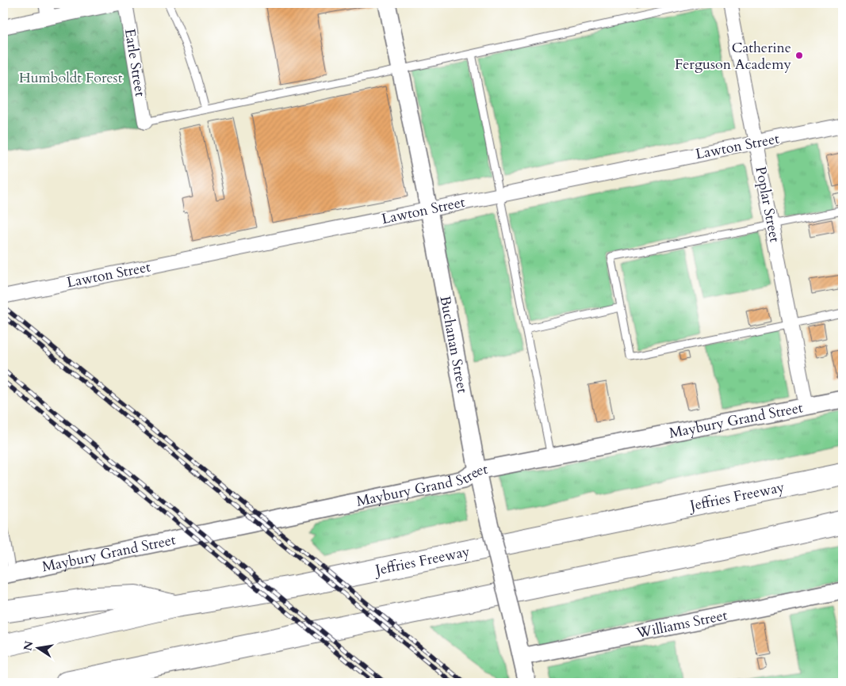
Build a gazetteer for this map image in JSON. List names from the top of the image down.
{
  "streets": {
    "highway": ["Jeffries Freeway"],
    "street": [
      "Earle Street",
      "Lawton Street",
      "Poplar Street",
      "Buchanan Street",
      "Maybury Grand Street",
      "Williams Street"
    ]
  },
  "crossings": [
    ["Lawton Street", "Poplar Street"],
    ["Lawton Street", "Buchanan Street"],
    ["Poplar Street", "Maybury Grand Street"],
    ["Buchanan Street", "Maybury Grand Street"],
    ["Buchanan Street", "Williams Street"]
  ],
  "parks": ["Humboldt Forest"],
  "places": ["Catherine Ferguson Academy"],
  "north": "left"
}
